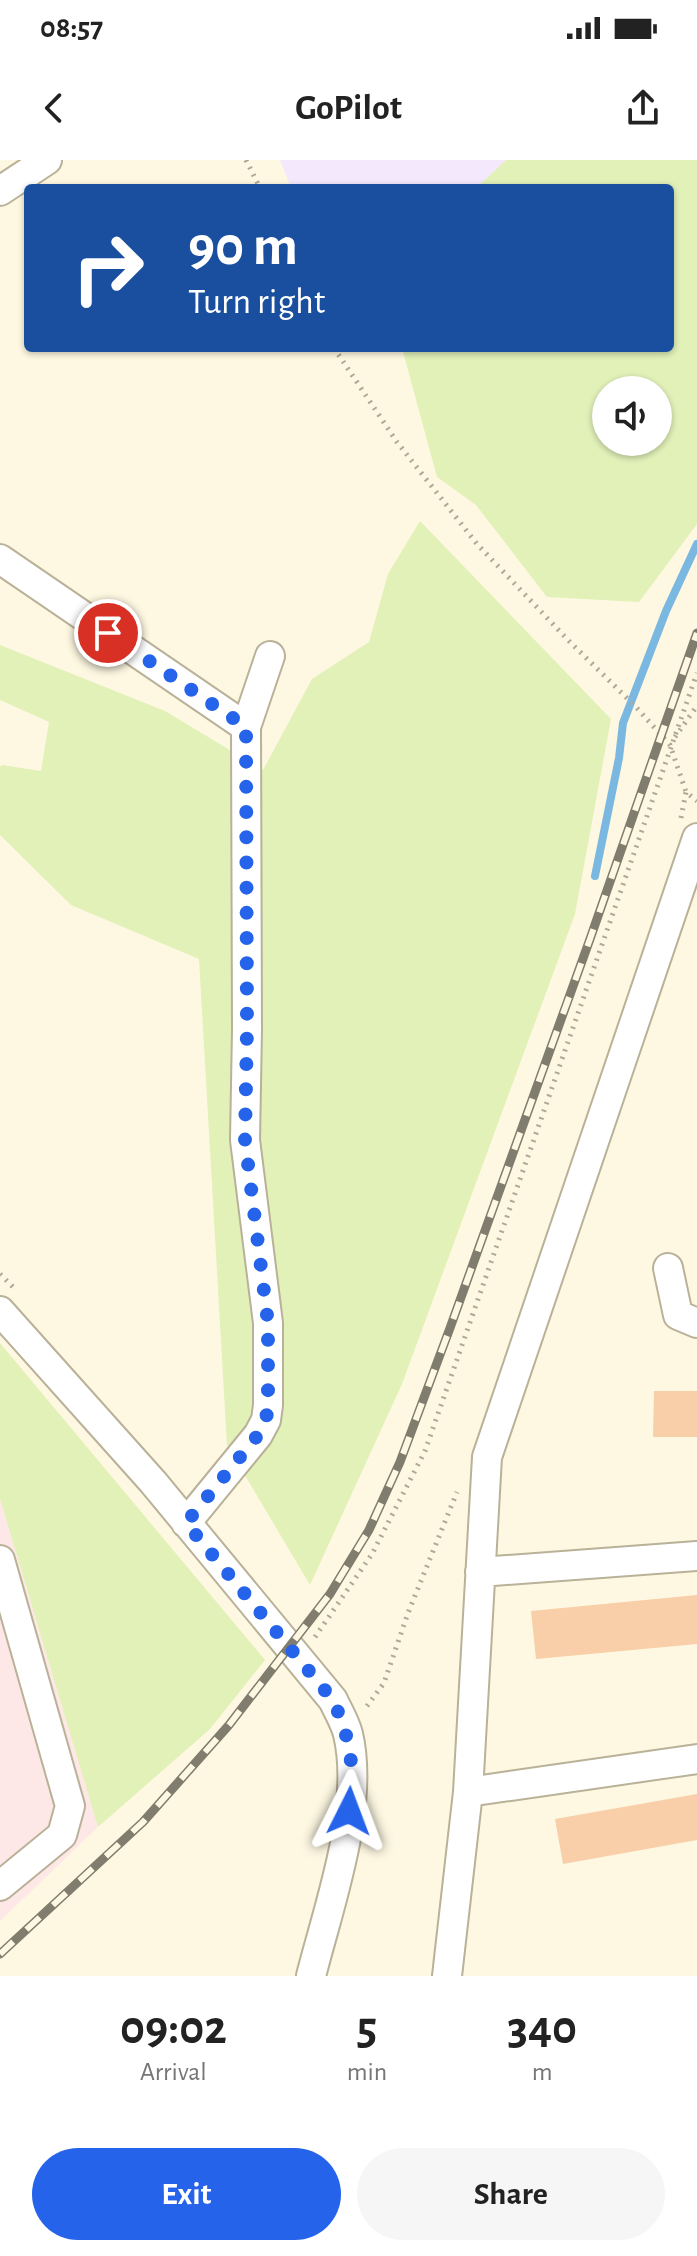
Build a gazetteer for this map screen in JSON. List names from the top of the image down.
{
  "page": {
    "status": "08:57",
    "header": "GoPilot",
    "turn": ["90 m", "Turn right"],
    "eta": [
      "09:02",
      "Arrival",
      "5",
      "min",
      "340",
      "m"
    ],
    "buttons": ["Exit", "Share"]
  }
}
